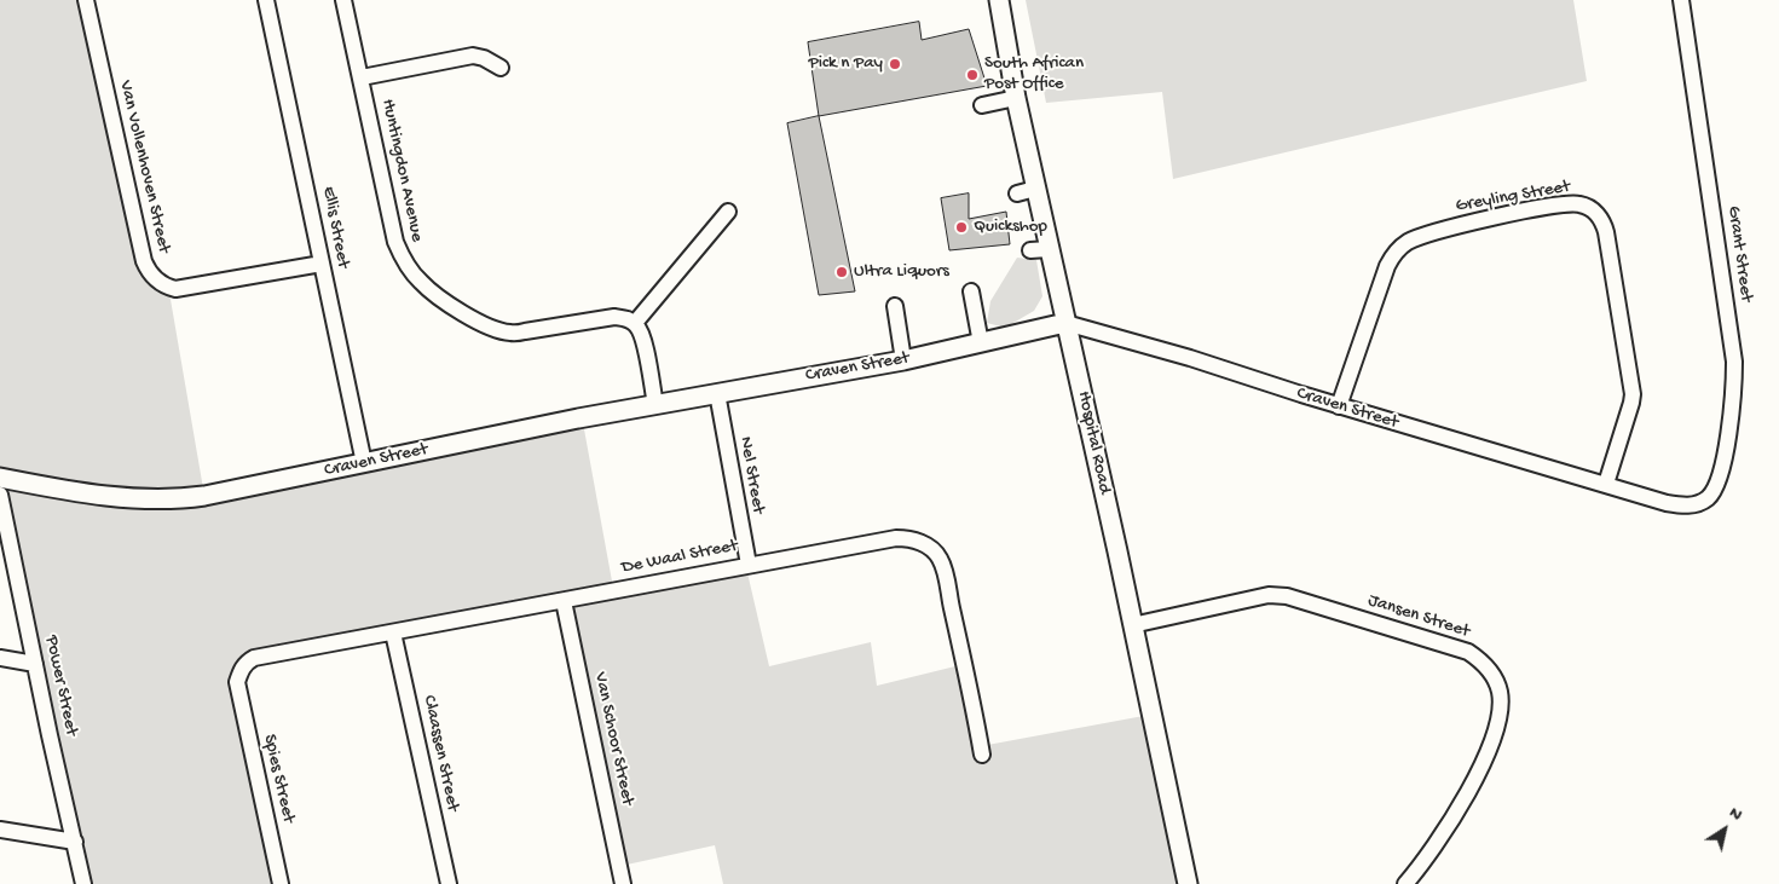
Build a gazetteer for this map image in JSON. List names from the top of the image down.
{
  "streets": {
    "main road": ["Craven Street", "Hospital Road"],
    "street": [
      "Van Vollenhoven Street",
      "Huntingdon Avenue",
      "Greyling Street",
      "Ellis Street",
      "Grant Street",
      "Nel Street",
      "De Waal Street",
      "Jansen Street",
      "Power Street",
      "Van Schoor Street",
      "Claassen Street",
      "Spies Street"
    ]
  },
  "crossings": [
    ["Van Vollenhoven Street", "Ellis Street"],
    ["Greyling Street", "Craven Street"],
    ["Ellis Street", "Craven Street"],
    ["Grant Street", "Craven Street"],
    ["Craven Street", "Hospital Road"],
    ["Craven Street", "Nel Street"],
    ["Hospital Road", "Jansen Street"],
    ["Nel Street", "De Waal Street"],
    ["De Waal Street", "Van Schoor Street"],
    ["De Waal Street", "Claassen Street"],
    ["De Waal Street", "Spies Street"]
  ],
  "places": [
    "Pick n Pay",
    "South African Post Office",
    "Quickshop",
    "Ultra Liquors"
  ],
  "north": "top right"
}
